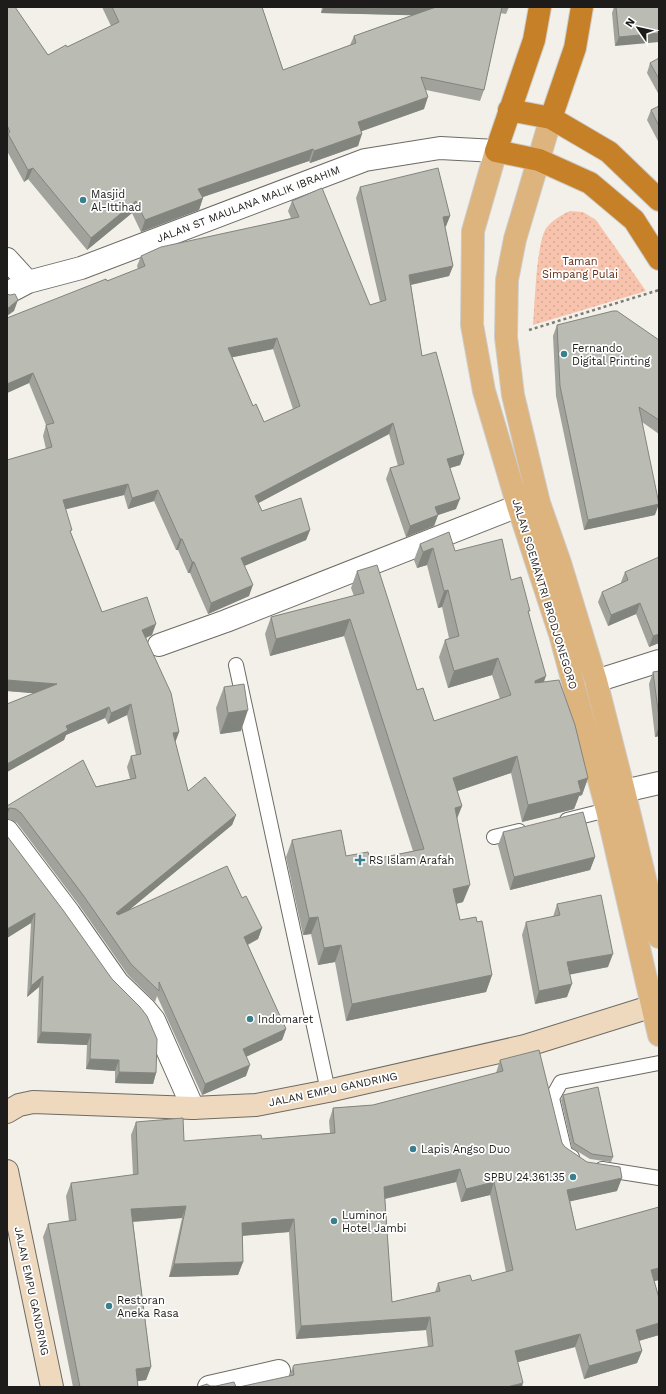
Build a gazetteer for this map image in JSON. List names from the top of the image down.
{
  "streets": {
    "main road": ["JALAN SOEMANTRI BRODJONEGORO"],
    "street": ["JALAN ST MAULANA MALIK IBRAHIM", "JALAN EMPU GANDRING"]
  },
  "crossings": [
    ["JALAN ST MAULANA MALIK IBRAHIM", "JALAN SOEMANTRI BRODJONEGORO"],
    ["JALAN SOEMANTRI BRODJONEGORO", "JALAN EMPU GANDRING"]
  ],
  "parks": ["Taman Simpang Pulai"],
  "places": {
    "other": [
      "Masjid Al-Ittihad",
      "Fernando Digital Printing",
      "Indomaret",
      "Lapis Angso Duo",
      "SPBU 24.361.35",
      "Luminor Hotel Jambi",
      "Restoran Aneka Rasa"
    ],
    "health": ["RS Islam Arafah"]
  },
  "north": "top left"
}
